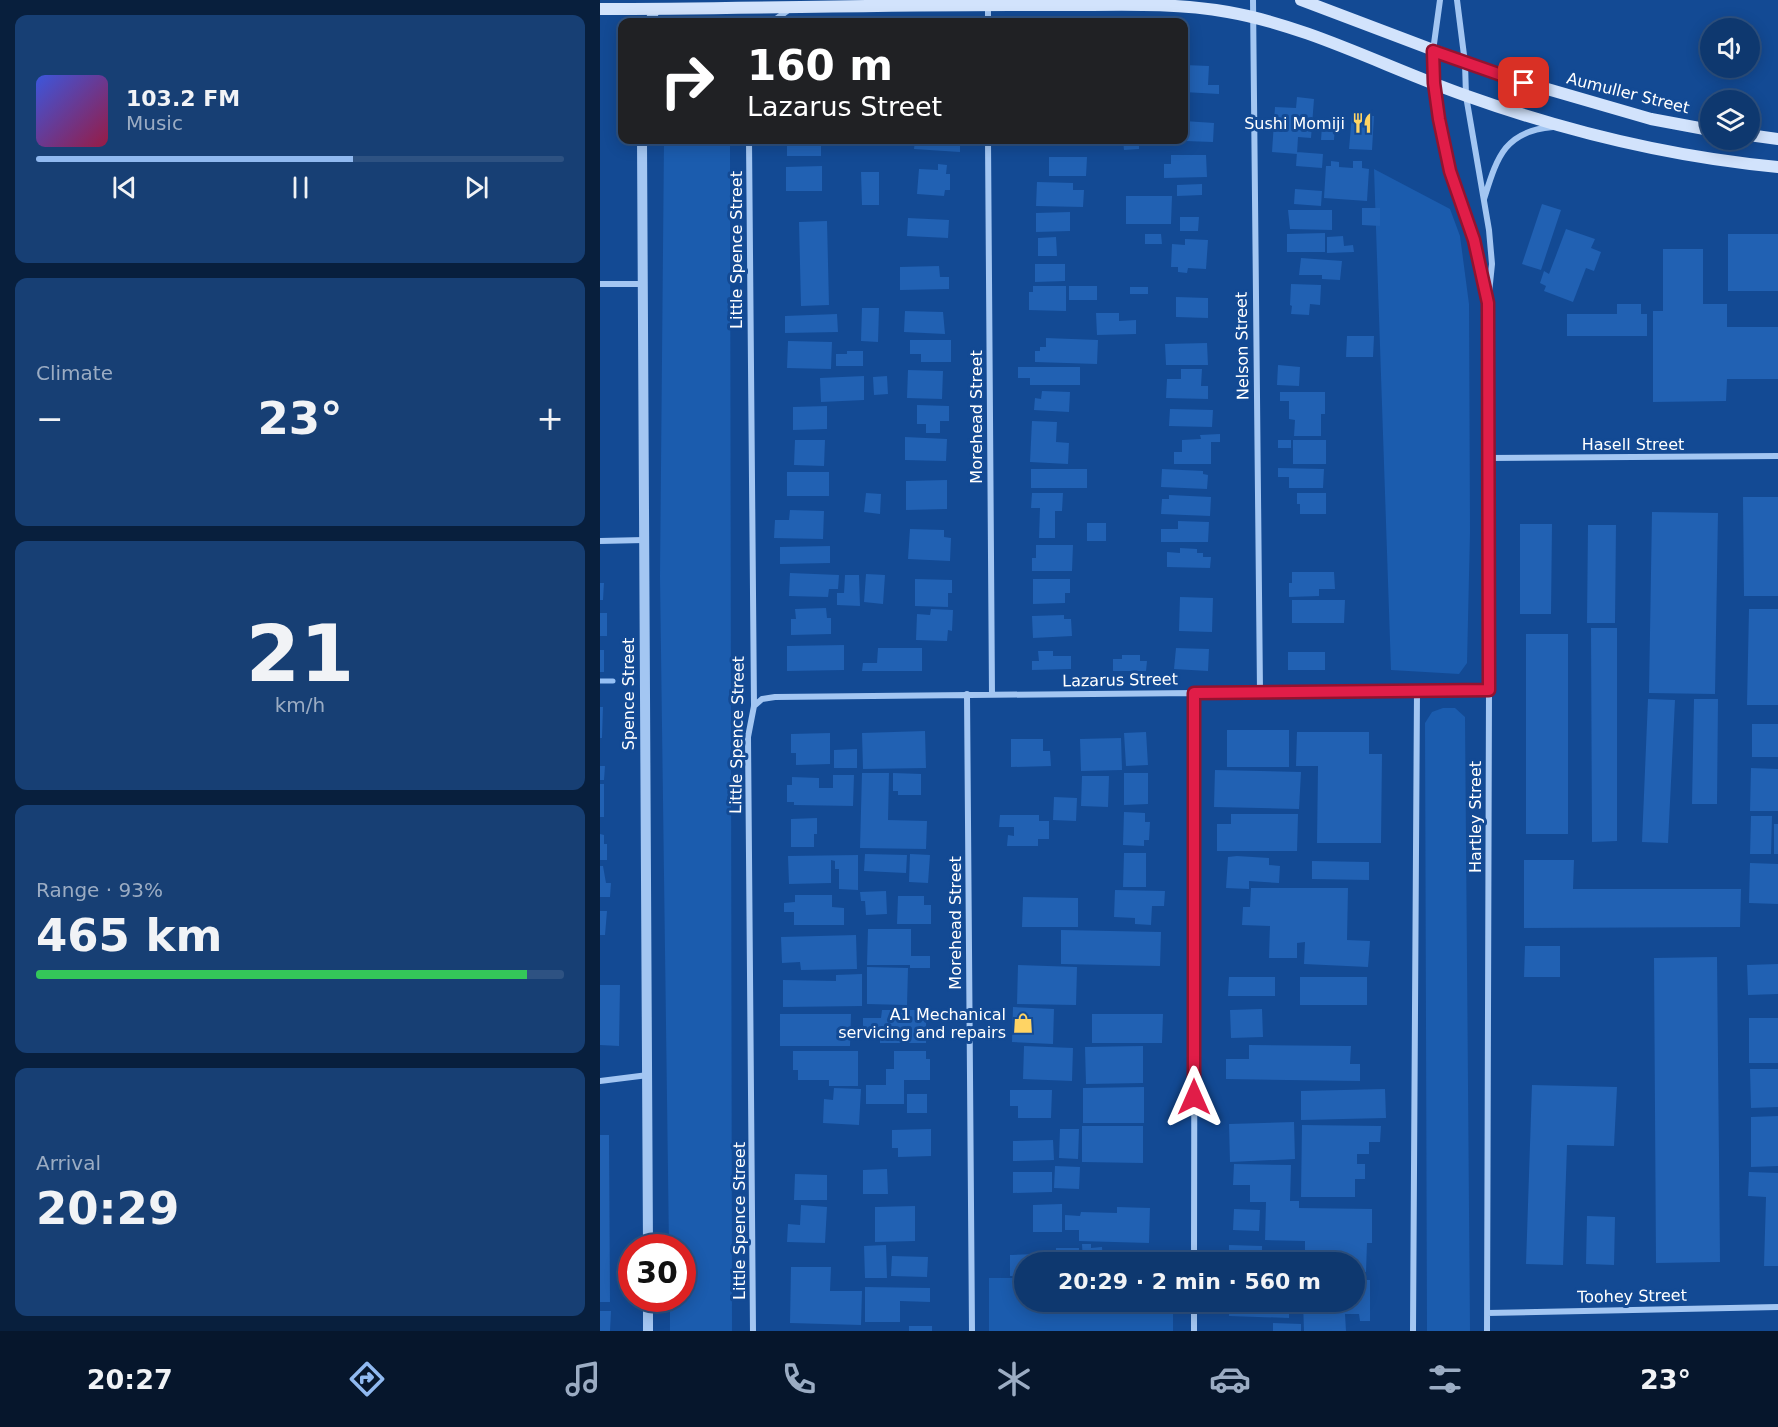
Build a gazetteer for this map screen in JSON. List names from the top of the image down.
{
  "streets": {
    "main road": ["Aumuller Street"],
    "street": [
      "Little Spence Street",
      "Nelson Street",
      "Morehead Street",
      "Hasell Street",
      "Lazarus Street",
      "Spence Street",
      "Hartley Street",
      "Toohey Street"
    ]
  },
  "crossings": [
    ["Aumuller Street", "Hartley Street"],
    ["Little Spence Street", "Lazarus Street"],
    ["Nelson Street", "Lazarus Street"],
    ["Morehead Street", "Lazarus Street"],
    ["Hasell Street", "Hartley Street"],
    ["Lazarus Street", "Hartley Street"],
    ["Hartley Street", "Toohey Street"]
  ],
  "places": {
    "restaurant": ["Sushi Momiji"],
    "shop": ["A1 Mechanical servicing and repairs"]
  },
  "page": {
    "turn": ["160 m", "Lazarus Street"],
    "song": ["103.2 FM", "Music"],
    "tile": [
      "Climate",
      ["21", "km/h"],
      ["Range · 93%", "465 km"],
      ["Arrival", "20:29"]
    ],
    "heat": ["−", "23°", "+"],
    "limit": "30",
    "trip": "20:29 · 2 min · 560 m",
    "tabs": ["20:27", "23°"]
  }
}
